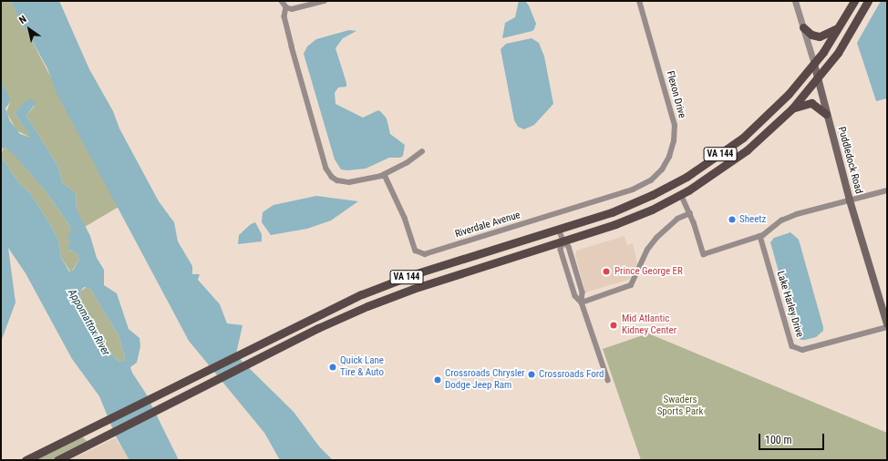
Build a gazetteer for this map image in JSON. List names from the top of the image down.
{
  "streets": {
    "main road": ["VA 144", "Puddledock Road"],
    "street": ["Flexon Drive", "Riverdale Avenue", "Lake Harley Drive"]
  },
  "crossings": [
    ["Flexon Drive", "Riverdale Avenue"],
    ["VA 144", "Puddledock Road"],
    ["Puddledock Road", "Lake Harley Drive"]
  ],
  "water": ["Appomattox River"],
  "parks": ["Swaders Sports Park"],
  "places": [
    "Sheetz",
    "Prince George ER",
    "Mid Atlantic Kidney Center",
    "Quick Lane Tire & Auto",
    "Crossroads Ford",
    "Crossroads Chrysler Dodge Jeep Ram"
  ],
  "scale_bar": "100 m",
  "north": "top left"
}
